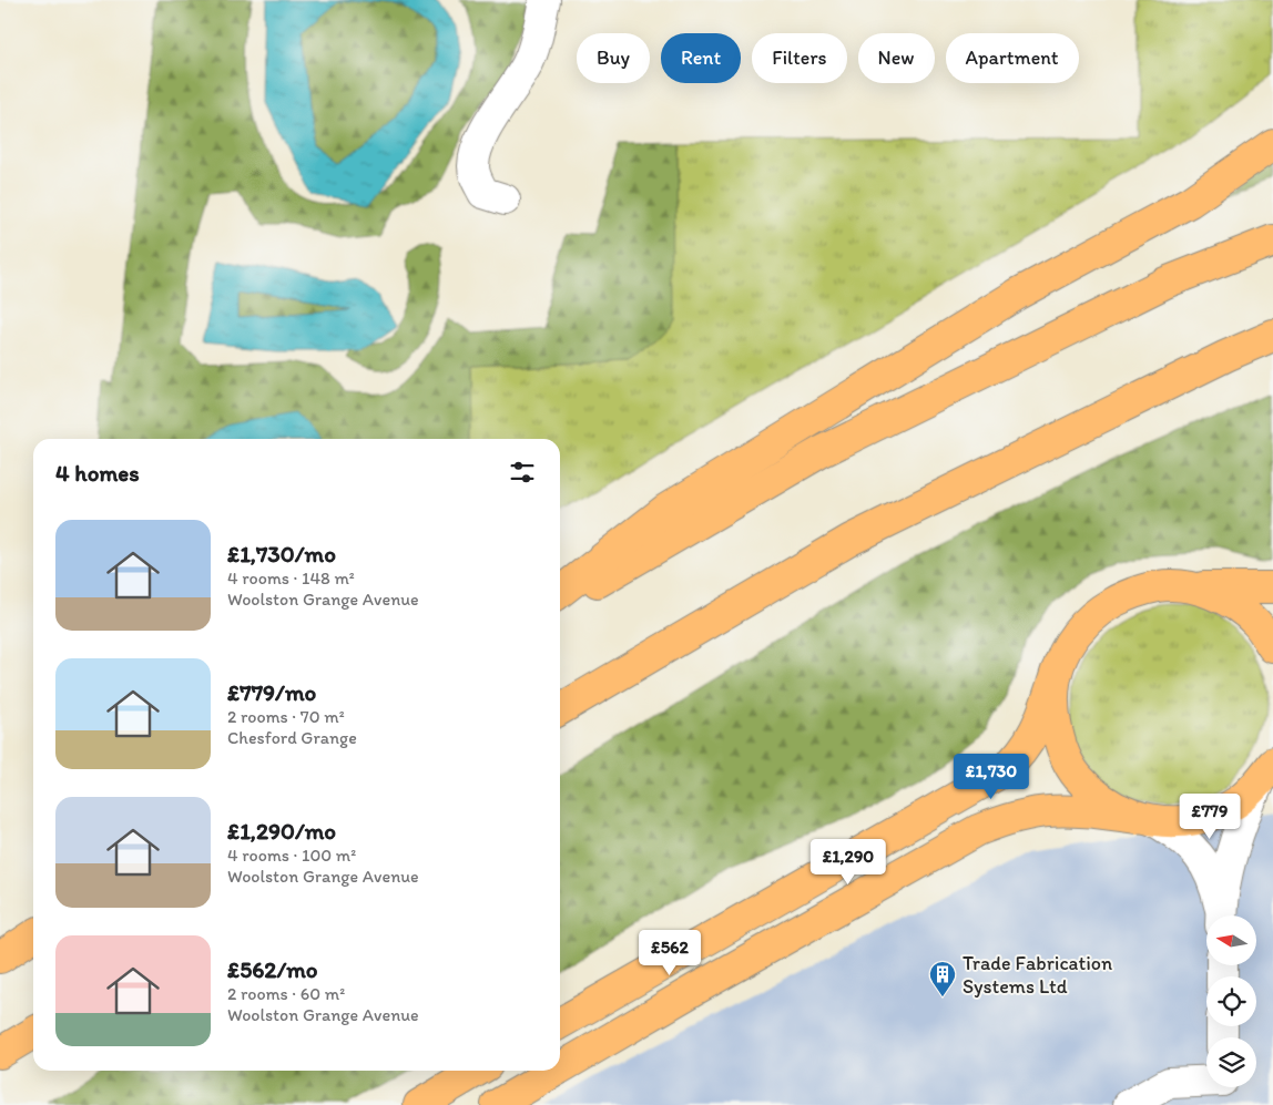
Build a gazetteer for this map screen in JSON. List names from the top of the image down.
{
  "places": {
    "building": ["Trade Fabrication Systems Ltd"]
  },
  "north": "left",
  "page": {
    "chip": [
      "Buy",
      "Rent",
      "Filters",
      "New",
      "Apartment"
    ],
    "heading": "4 homes",
    "list": [
      {
        "name": "£1,730/mo",
        "note": "4 rooms · 148 m² · Woolston Grange Avenue"
      },
      {
        "name": "£779/mo",
        "note": "2 rooms · 70 m² · Chesford Grange"
      },
      {
        "name": "£1,290/mo",
        "note": "4 rooms · 100 m² · Woolston Grange Avenue"
      },
      {
        "name": "£562/mo",
        "note": "2 rooms · 60 m² · Woolston Grange Avenue"
      }
    ],
    "price": [
      "£1,730",
      "£779",
      "£1,290",
      "£562"
    ]
  }
}
